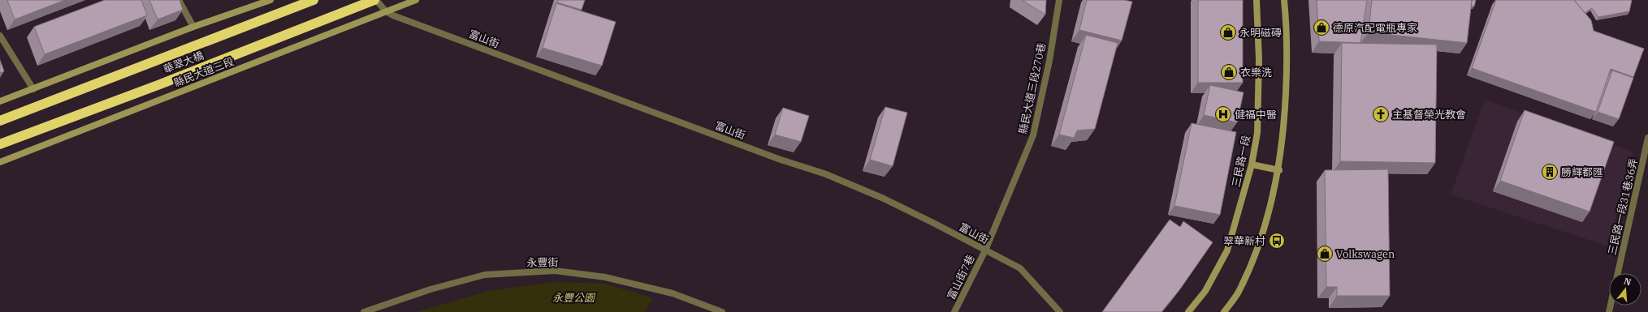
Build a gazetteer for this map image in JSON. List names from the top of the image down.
{
  "streets": {
    "highway": ["華翠大橋"],
    "street": [
      "富山街",
      "縣民大道三段",
      "縣民大道三段270巷",
      "三民路一段",
      "三民路一段31巷36弄",
      "永豐街",
      "富山街7巷"
    ]
  },
  "crossings": [
    ["富山街", "華翠大橋"],
    ["富山街", "縣民大道三段"],
    ["富山街", "縣民大道三段270巷"],
    ["富山街", "富山街7巷"],
    ["縣民大道三段270巷", "富山街7巷"]
  ],
  "parks": ["永豐公園"],
  "places": {
    "shop": [
      "德原汽配電瓶專家",
      "永明磁磚",
      "衣樂洗",
      "Volkswagen"
    ],
    "hospital": ["健福中醫"],
    "church": ["主基督榮光教會"],
    "building": ["勝輝都匯"],
    "bus stop": ["翠華新村"]
  },
  "north": "top"
}
